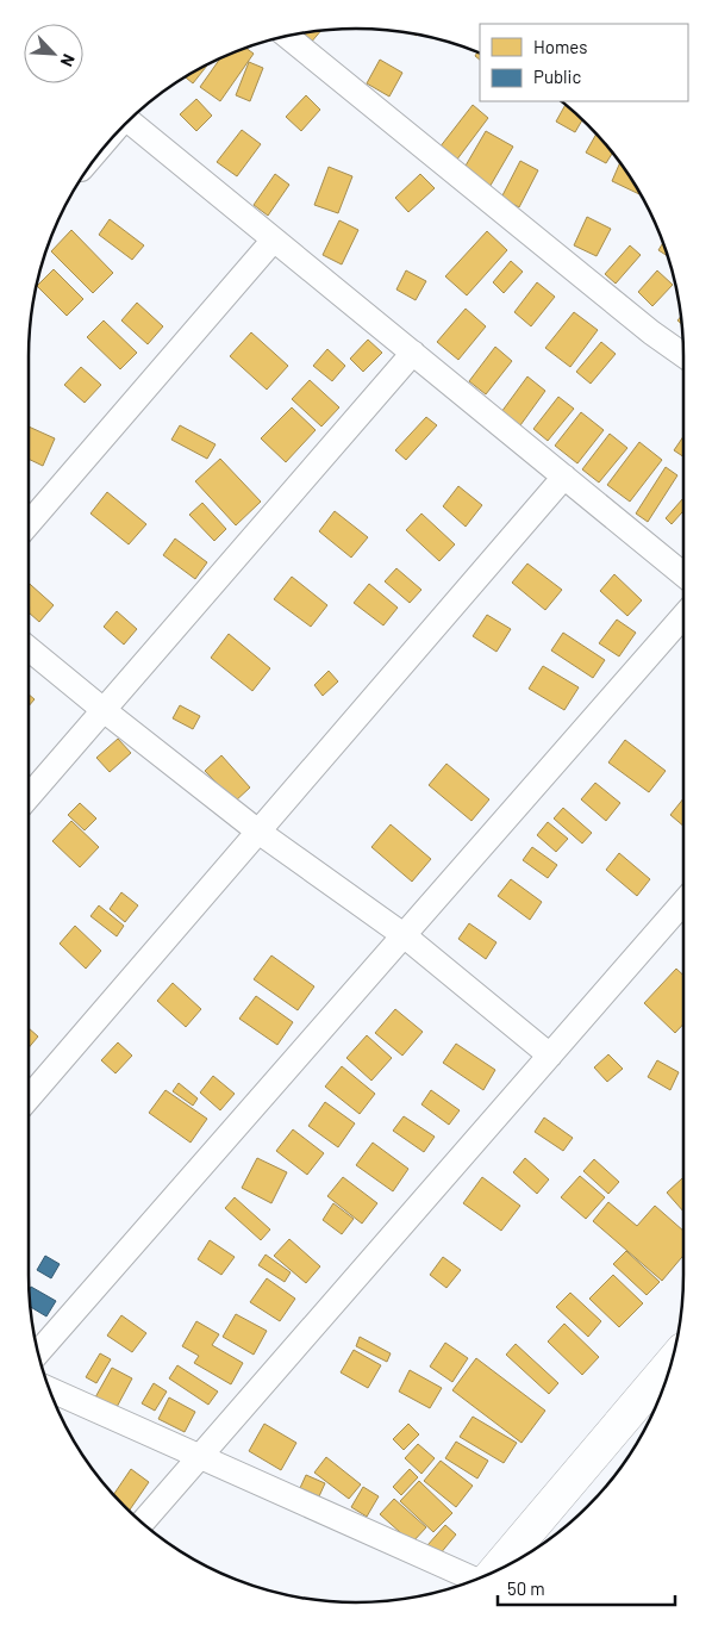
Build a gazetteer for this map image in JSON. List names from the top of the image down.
{
  "legend": ["Homes", "Public"],
  "scale_bar": "50 m",
  "north": "bottom right"
}
